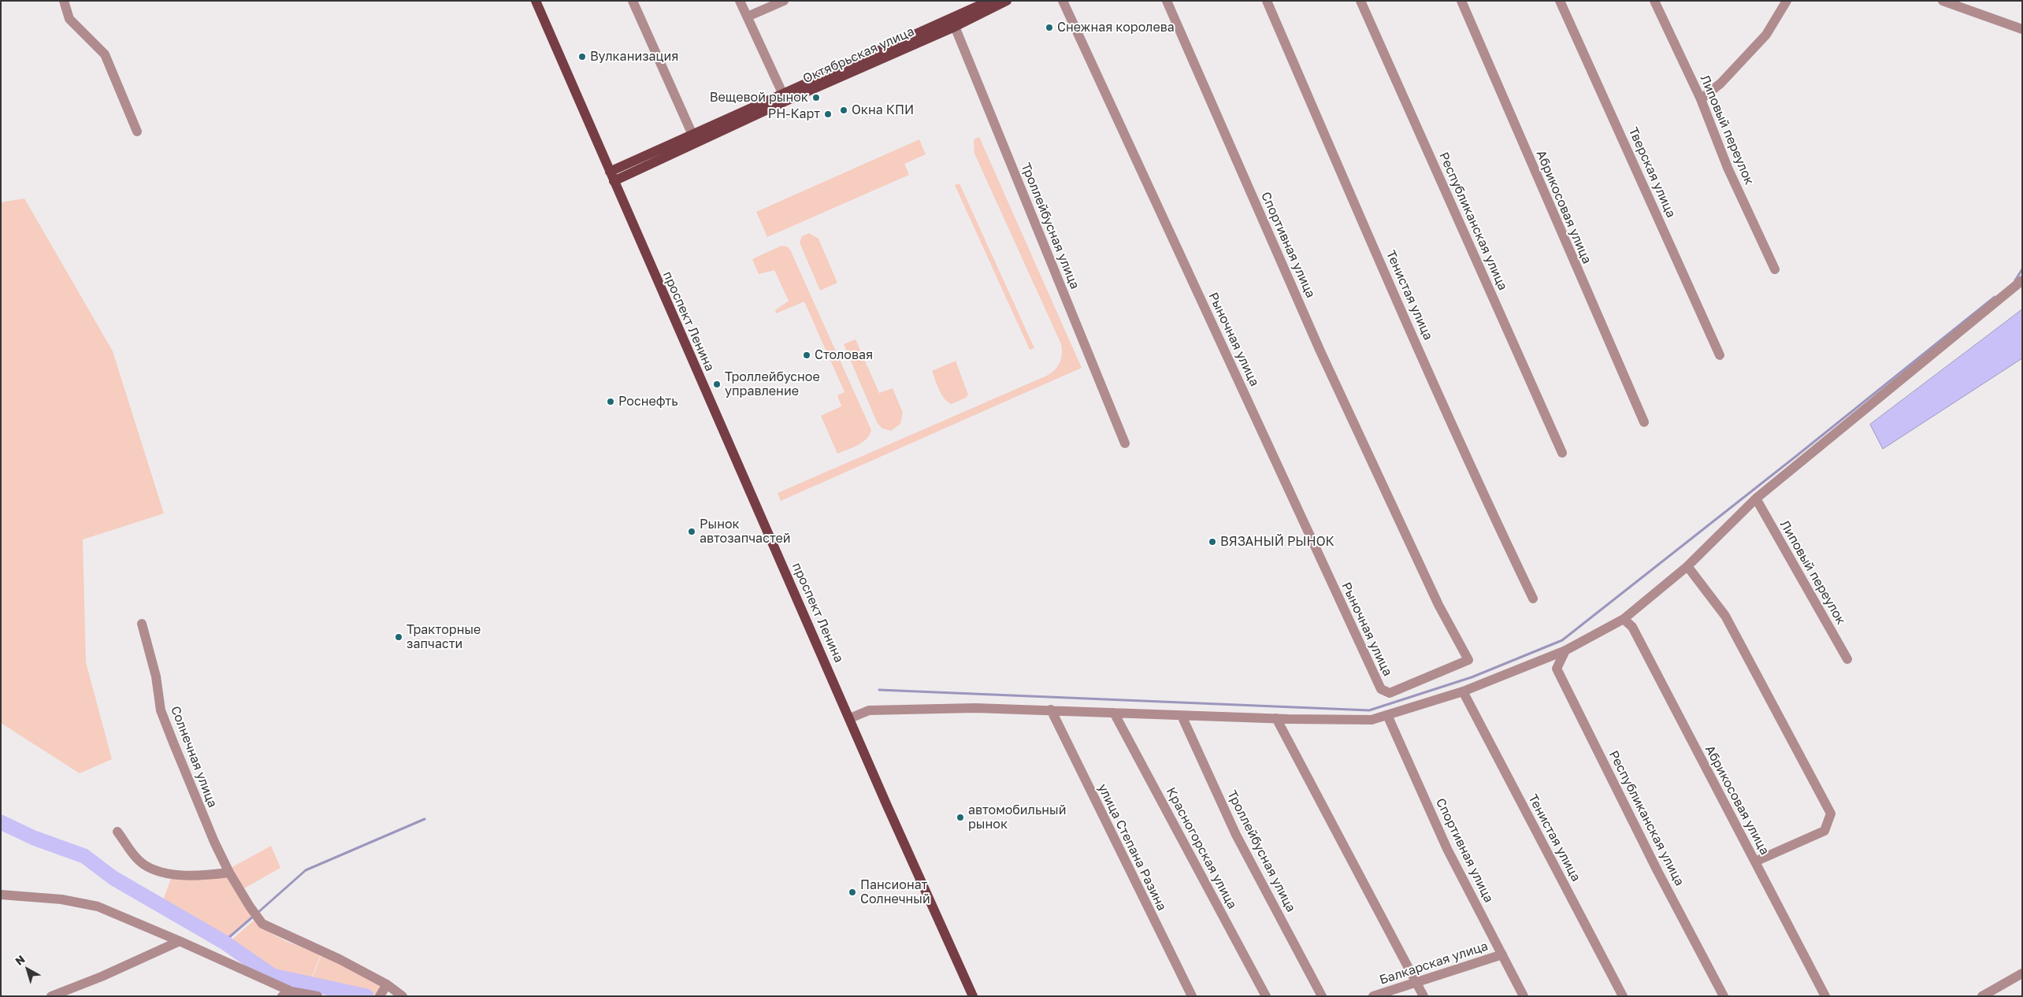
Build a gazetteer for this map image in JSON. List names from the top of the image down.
{
  "streets": {
    "main road": ["Октябрьская улица", "проспект Ленина"],
    "street": [
      "Липовый переулок",
      "Тверская улица",
      "Абрикосовая улица",
      "Республиканская улица",
      "Троллейбусная улица",
      "Спортивная улица",
      "Тенистая улица",
      "Рыночная улица",
      "Солнечная улица",
      "улица Степана Разина",
      "Красногорская улица",
      "Балкарская улица"
    ]
  },
  "crossings": [
    ["Октябрьская улица", "Троллейбусная улица"],
    ["Октябрьская улица", "проспект Ленина"],
    ["Спортивная улица", "Рыночная улица"],
    ["Спортивная улица", "Балкарская улица"]
  ],
  "places": [
    "Снежная королева",
    "Вулканизация",
    "Вещевой рынок",
    "Окна КПИ",
    "РН-Карт",
    "Столовая",
    "Троллейбусное управление",
    "Роснефть",
    "Рынок автозапчастей",
    "ВЯЗАНЫЙ РЫНОК",
    "Тракторные запчасти",
    "автомобильный рынок",
    "Пансионат Солнечный"
  ],
  "north": "top left"
}
